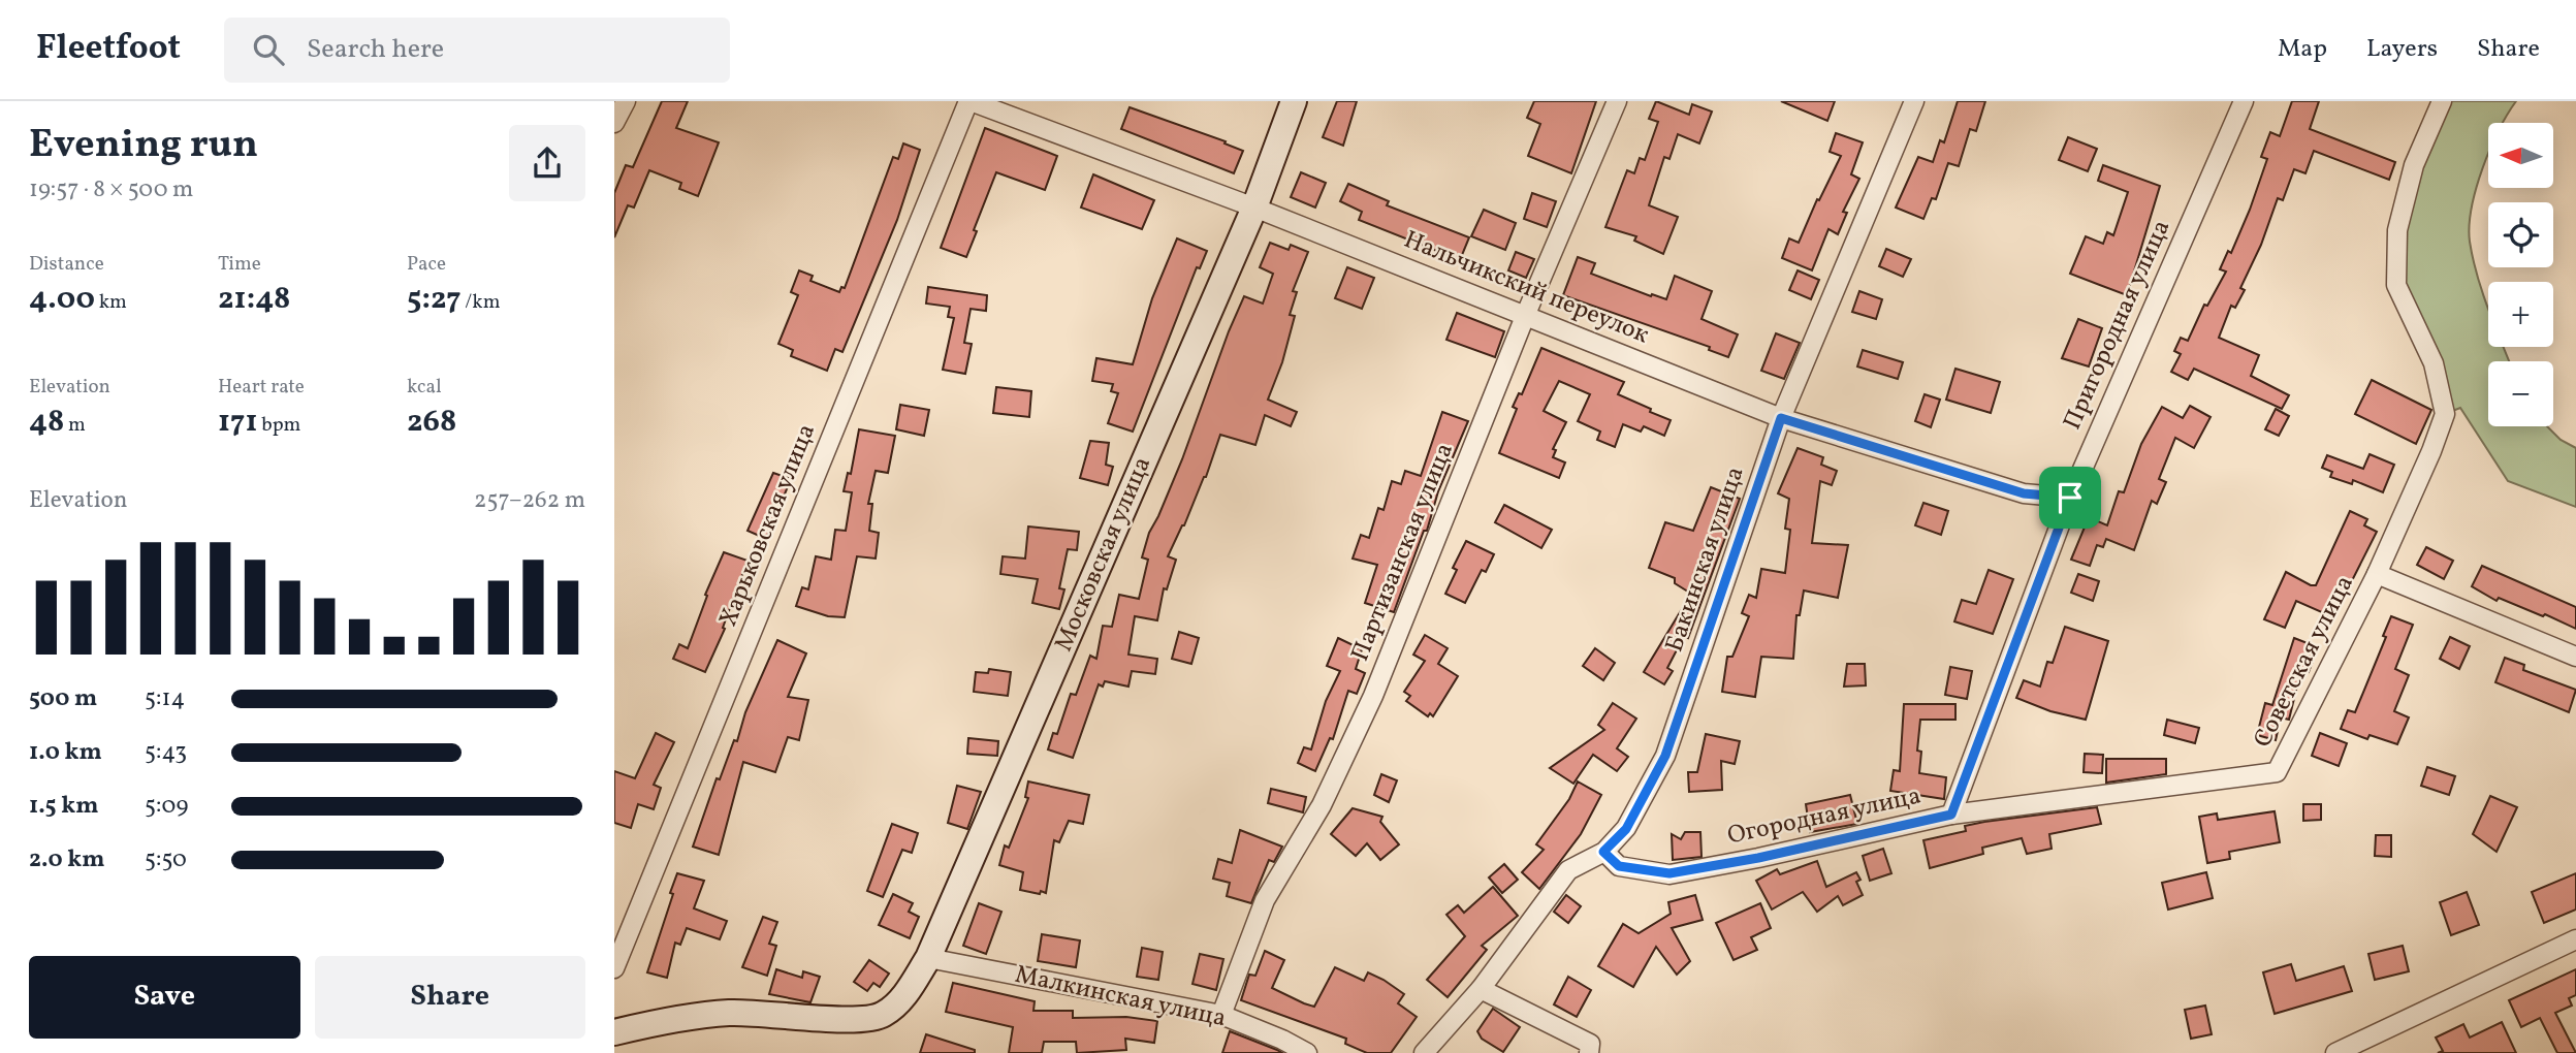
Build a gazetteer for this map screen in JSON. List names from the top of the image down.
{
  "streets": {
    "street": [
      "Нальчикский переулок",
      "Пригородная улица",
      "Харьковская улица",
      "Партизанская улица",
      "Московская улица",
      "Бакинская улица",
      "Советская улица",
      "Огородная улица",
      "Малкинская улица"
    ]
  },
  "crossings": [
    ["Нальчикский переулок", "Пригородная улица"],
    ["Нальчикский переулок", "Харьковская улица"],
    ["Нальчикский переулок", "Партизанская улица"],
    ["Нальчикский переулок", "Московская улица"],
    ["Нальчикский переулок", "Бакинская улица"],
    ["Пригородная улица", "Огородная улица"],
    ["Партизанская улица", "Малкинская улица"],
    ["Московская улица", "Малкинская улица"],
    ["Бакинская улица", "Огородная улица"],
    ["Советская улица", "Огородная улица"]
  ],
  "north": "left",
  "page": {
    "header": "Fleetfoot",
    "search": "Search here",
    "nav": ["Map", "Layers", "Share"],
    "heading": ["Evening run", "19:57 · 8 × 500 m"],
    "map_buttons": ["+", "−"],
    "stats": [
      ["Distance", "4.00 km"],
      ["Time", "21:48"],
      ["Pace", "5:27 /km"],
      ["Elevation", "48 m"],
      ["Heart rate", "171 bpm"],
      ["kcal", "268"]
    ],
    "chart": ["Elevation", "257–262 m"],
    "list": [
      {
        "name": "500 m",
        "note": "5:14"
      },
      {
        "name": "1.0 km",
        "note": "5:43"
      },
      {
        "name": "1.5 km",
        "note": "5:09"
      },
      {
        "name": "2.0 km",
        "note": "5:50"
      }
    ],
    "buttons": ["Save", "Share"]
  }
}
